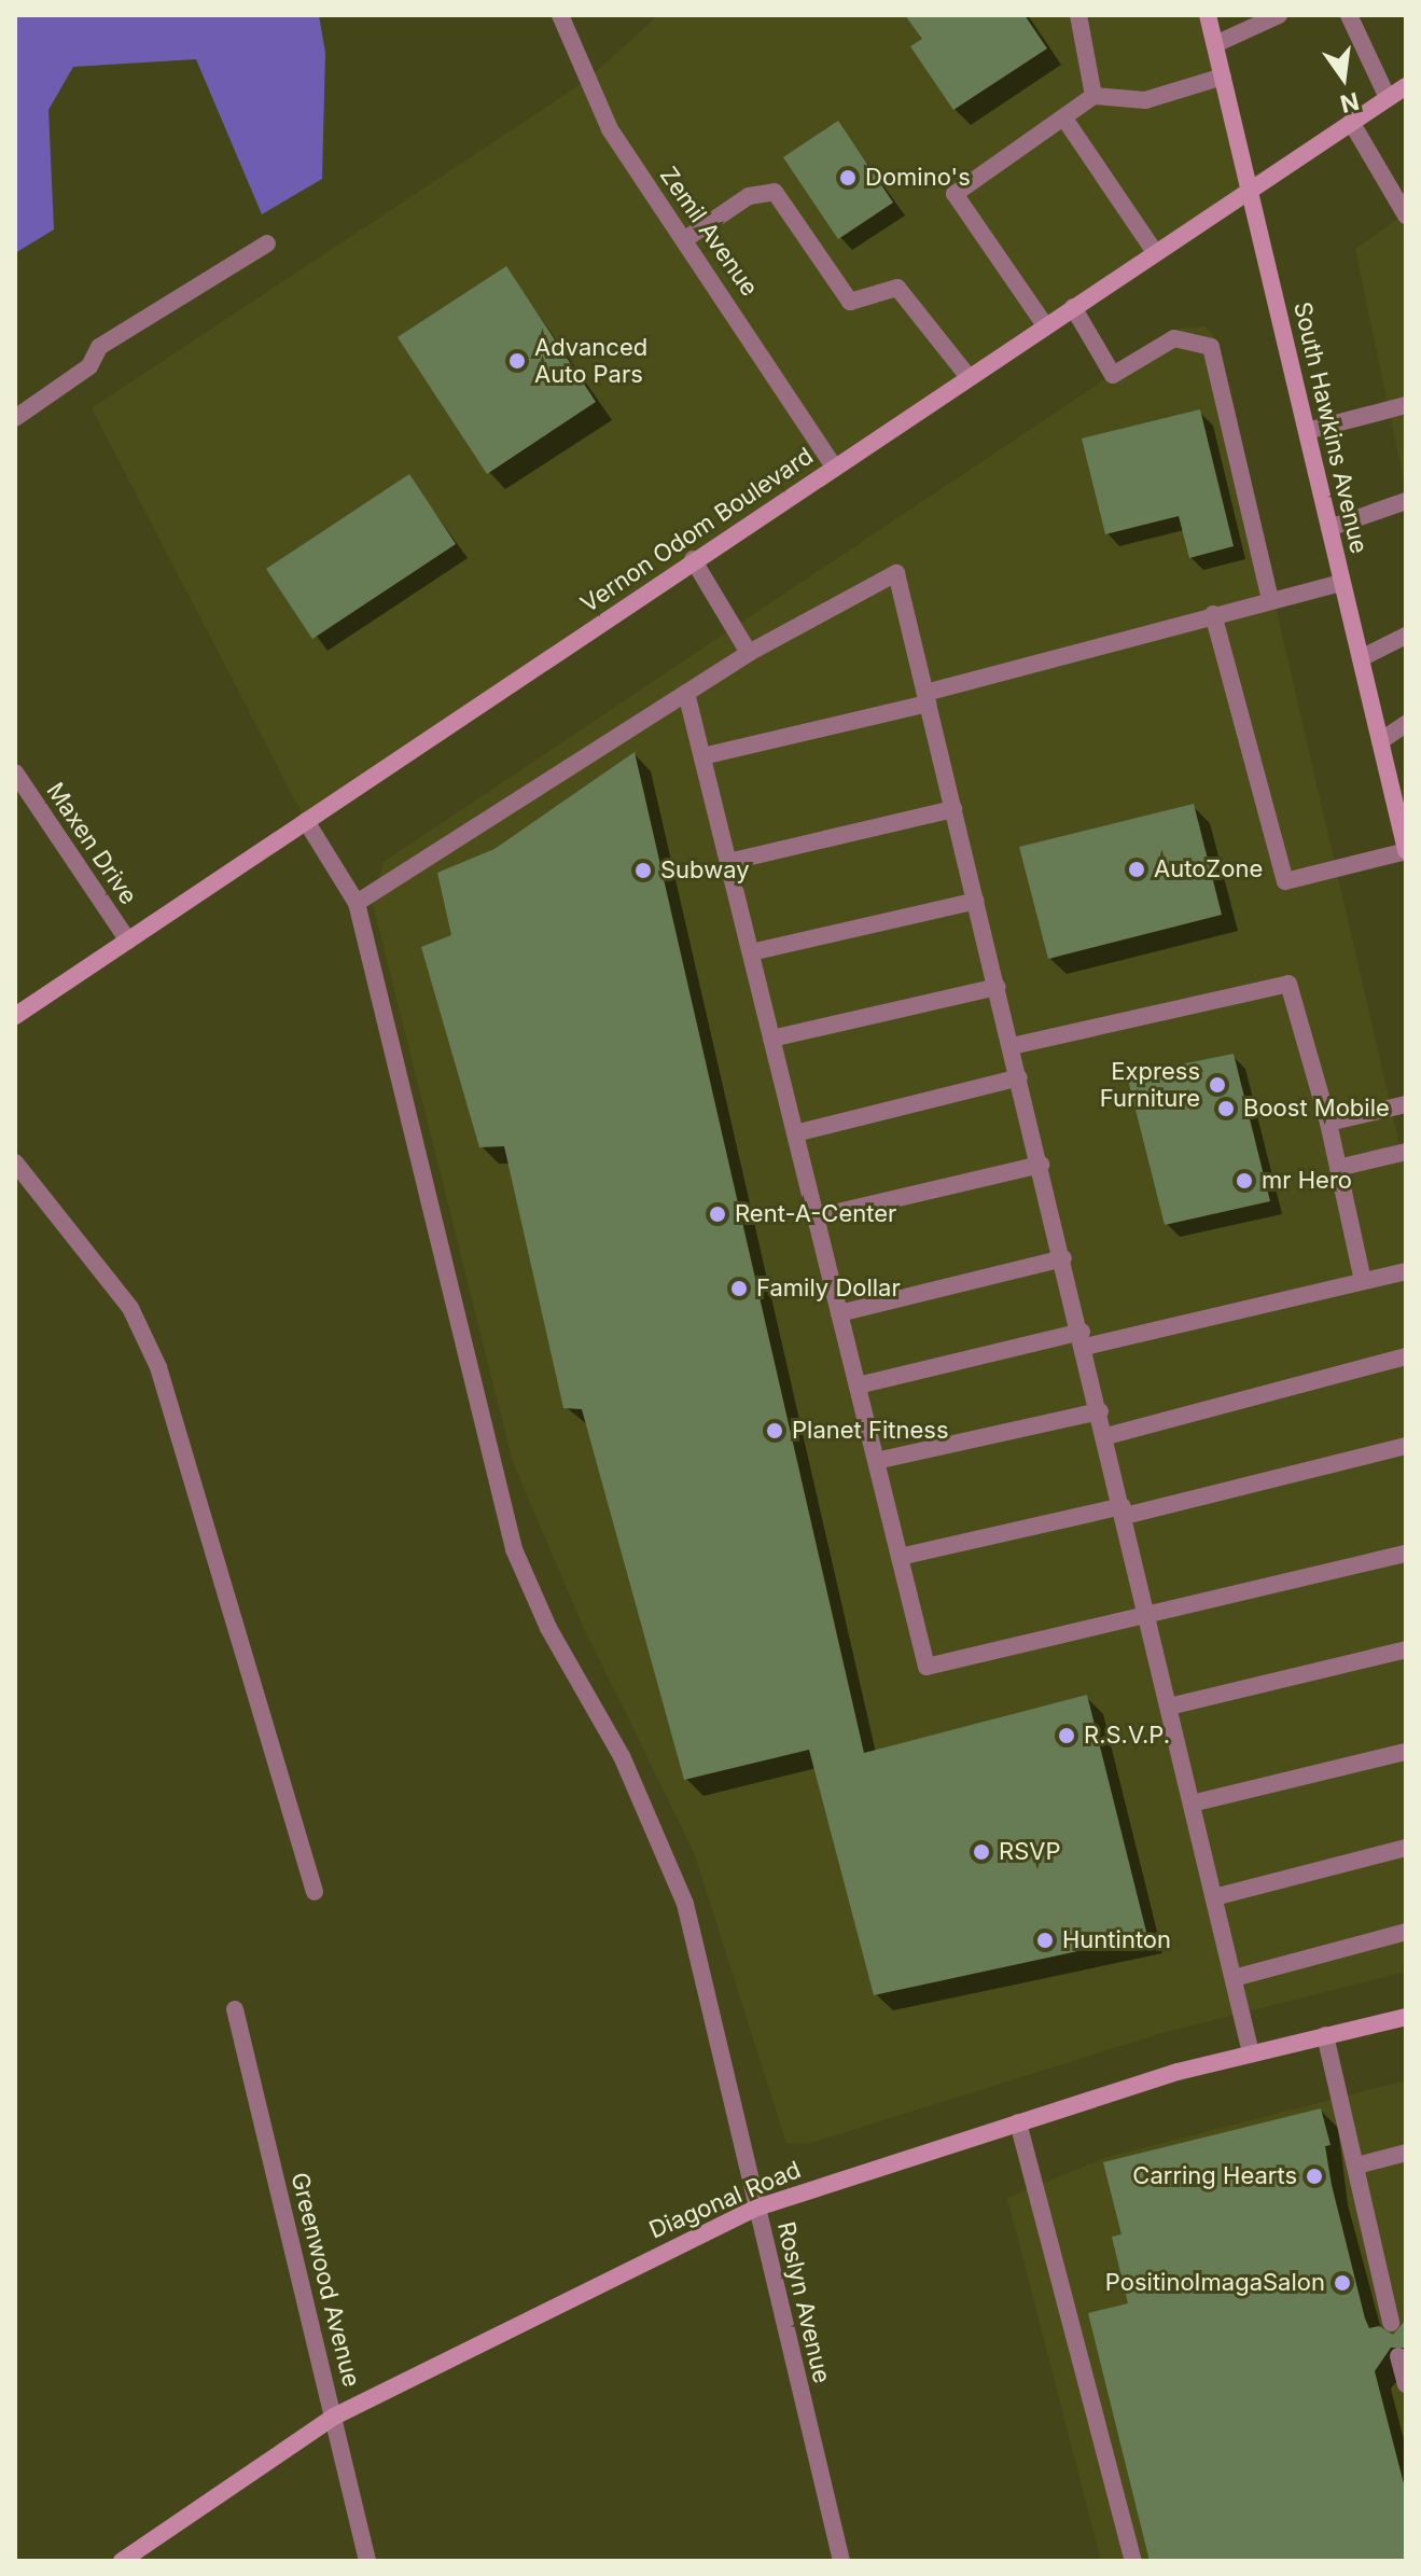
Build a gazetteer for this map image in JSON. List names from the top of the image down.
{
  "streets": {
    "street": [
      "Zemil Avenue",
      "South Hawkins Avenue",
      "Vernon Odom Boulevard",
      "Maxen Drive",
      "Diagonal Road",
      "Greenwood Avenue",
      "Roslyn Avenue"
    ]
  },
  "crossings": [
    ["Zemil Avenue", "Vernon Odom Boulevard"],
    ["South Hawkins Avenue", "Vernon Odom Boulevard"],
    ["Vernon Odom Boulevard", "Maxen Drive"],
    ["Vernon Odom Boulevard", "Roslyn Avenue"],
    ["Diagonal Road", "Greenwood Avenue"],
    ["Diagonal Road", "Roslyn Avenue"]
  ],
  "places": [
    "Domino's",
    "Advanced Auto Pars",
    "AutoZone",
    "Subway",
    "Express Furniture",
    "Boost Mobile",
    "mr Hero",
    "Rent-A-Center",
    "Family Dollar",
    "Planet Fitness",
    "R.S.V.P.",
    "RSVP",
    "Huntinton",
    "Carring Hearts",
    "PositinoImagaSalon"
  ],
  "north": "bottom"
}
